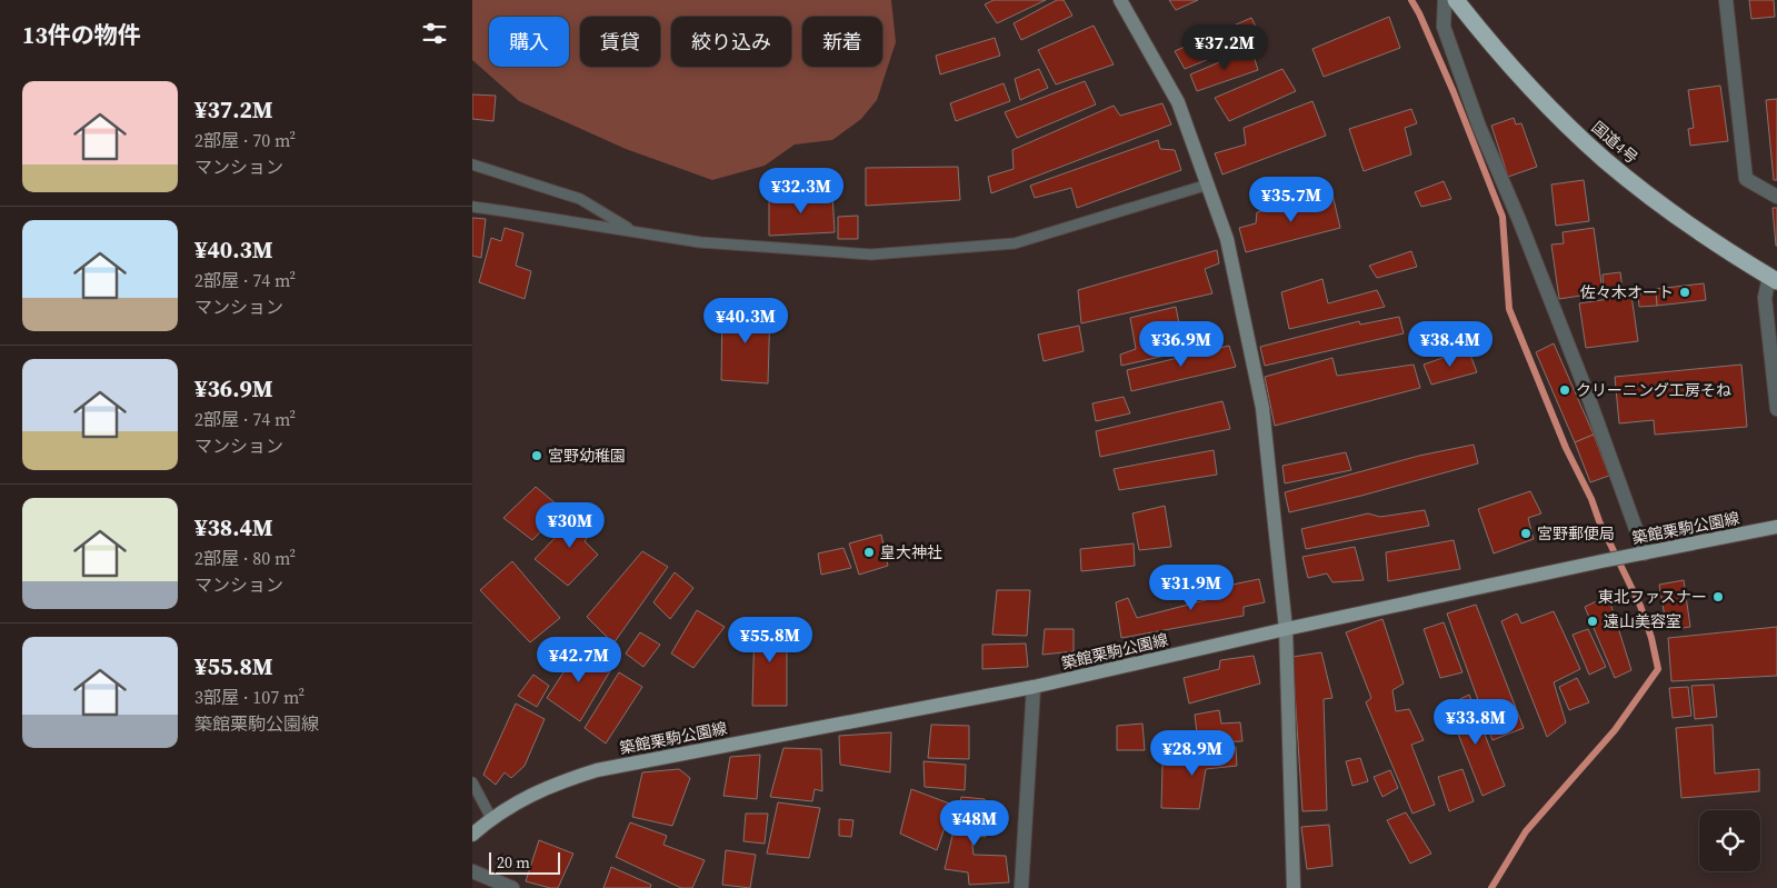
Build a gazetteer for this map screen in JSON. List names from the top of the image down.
{
  "streets": {
    "highway": ["国道4号"],
    "main road": ["築館栗駒公園線"]
  },
  "places": [
    "佐々木オート",
    "クリーニング工房そね",
    "宮野幼稚園",
    "宮野郵便局",
    "皇大神社",
    "東北ファスナー",
    "遠山美容室"
  ],
  "scale_bar": "20 m",
  "page": {
    "heading": "13件の物件",
    "chip": [
      "購入",
      "賃貸",
      "絞り込み",
      "新着"
    ],
    "price": [
      "¥37.2M",
      "¥32.3M",
      "¥35.7M",
      "¥40.3M",
      "¥36.9M",
      "¥38.4M",
      "¥30M",
      "¥31.9M",
      "¥55.8M",
      "¥42.7M",
      "¥33.8M",
      "¥28.9M",
      "¥48M"
    ],
    "list": [
      {
        "name": "¥37.2M",
        "note": "2部屋 · 70 m² · マンション"
      },
      {
        "name": "¥40.3M",
        "note": "2部屋 · 74 m² · マンション"
      },
      {
        "name": "¥36.9M",
        "note": "2部屋 · 74 m² · マンション"
      },
      {
        "name": "¥38.4M",
        "note": "2部屋 · 80 m² · マンション"
      },
      {
        "name": "¥55.8M",
        "note": "3部屋 · 107 m² · 築館栗駒公園線"
      }
    ],
    "scale": "20 m"
  }
}
